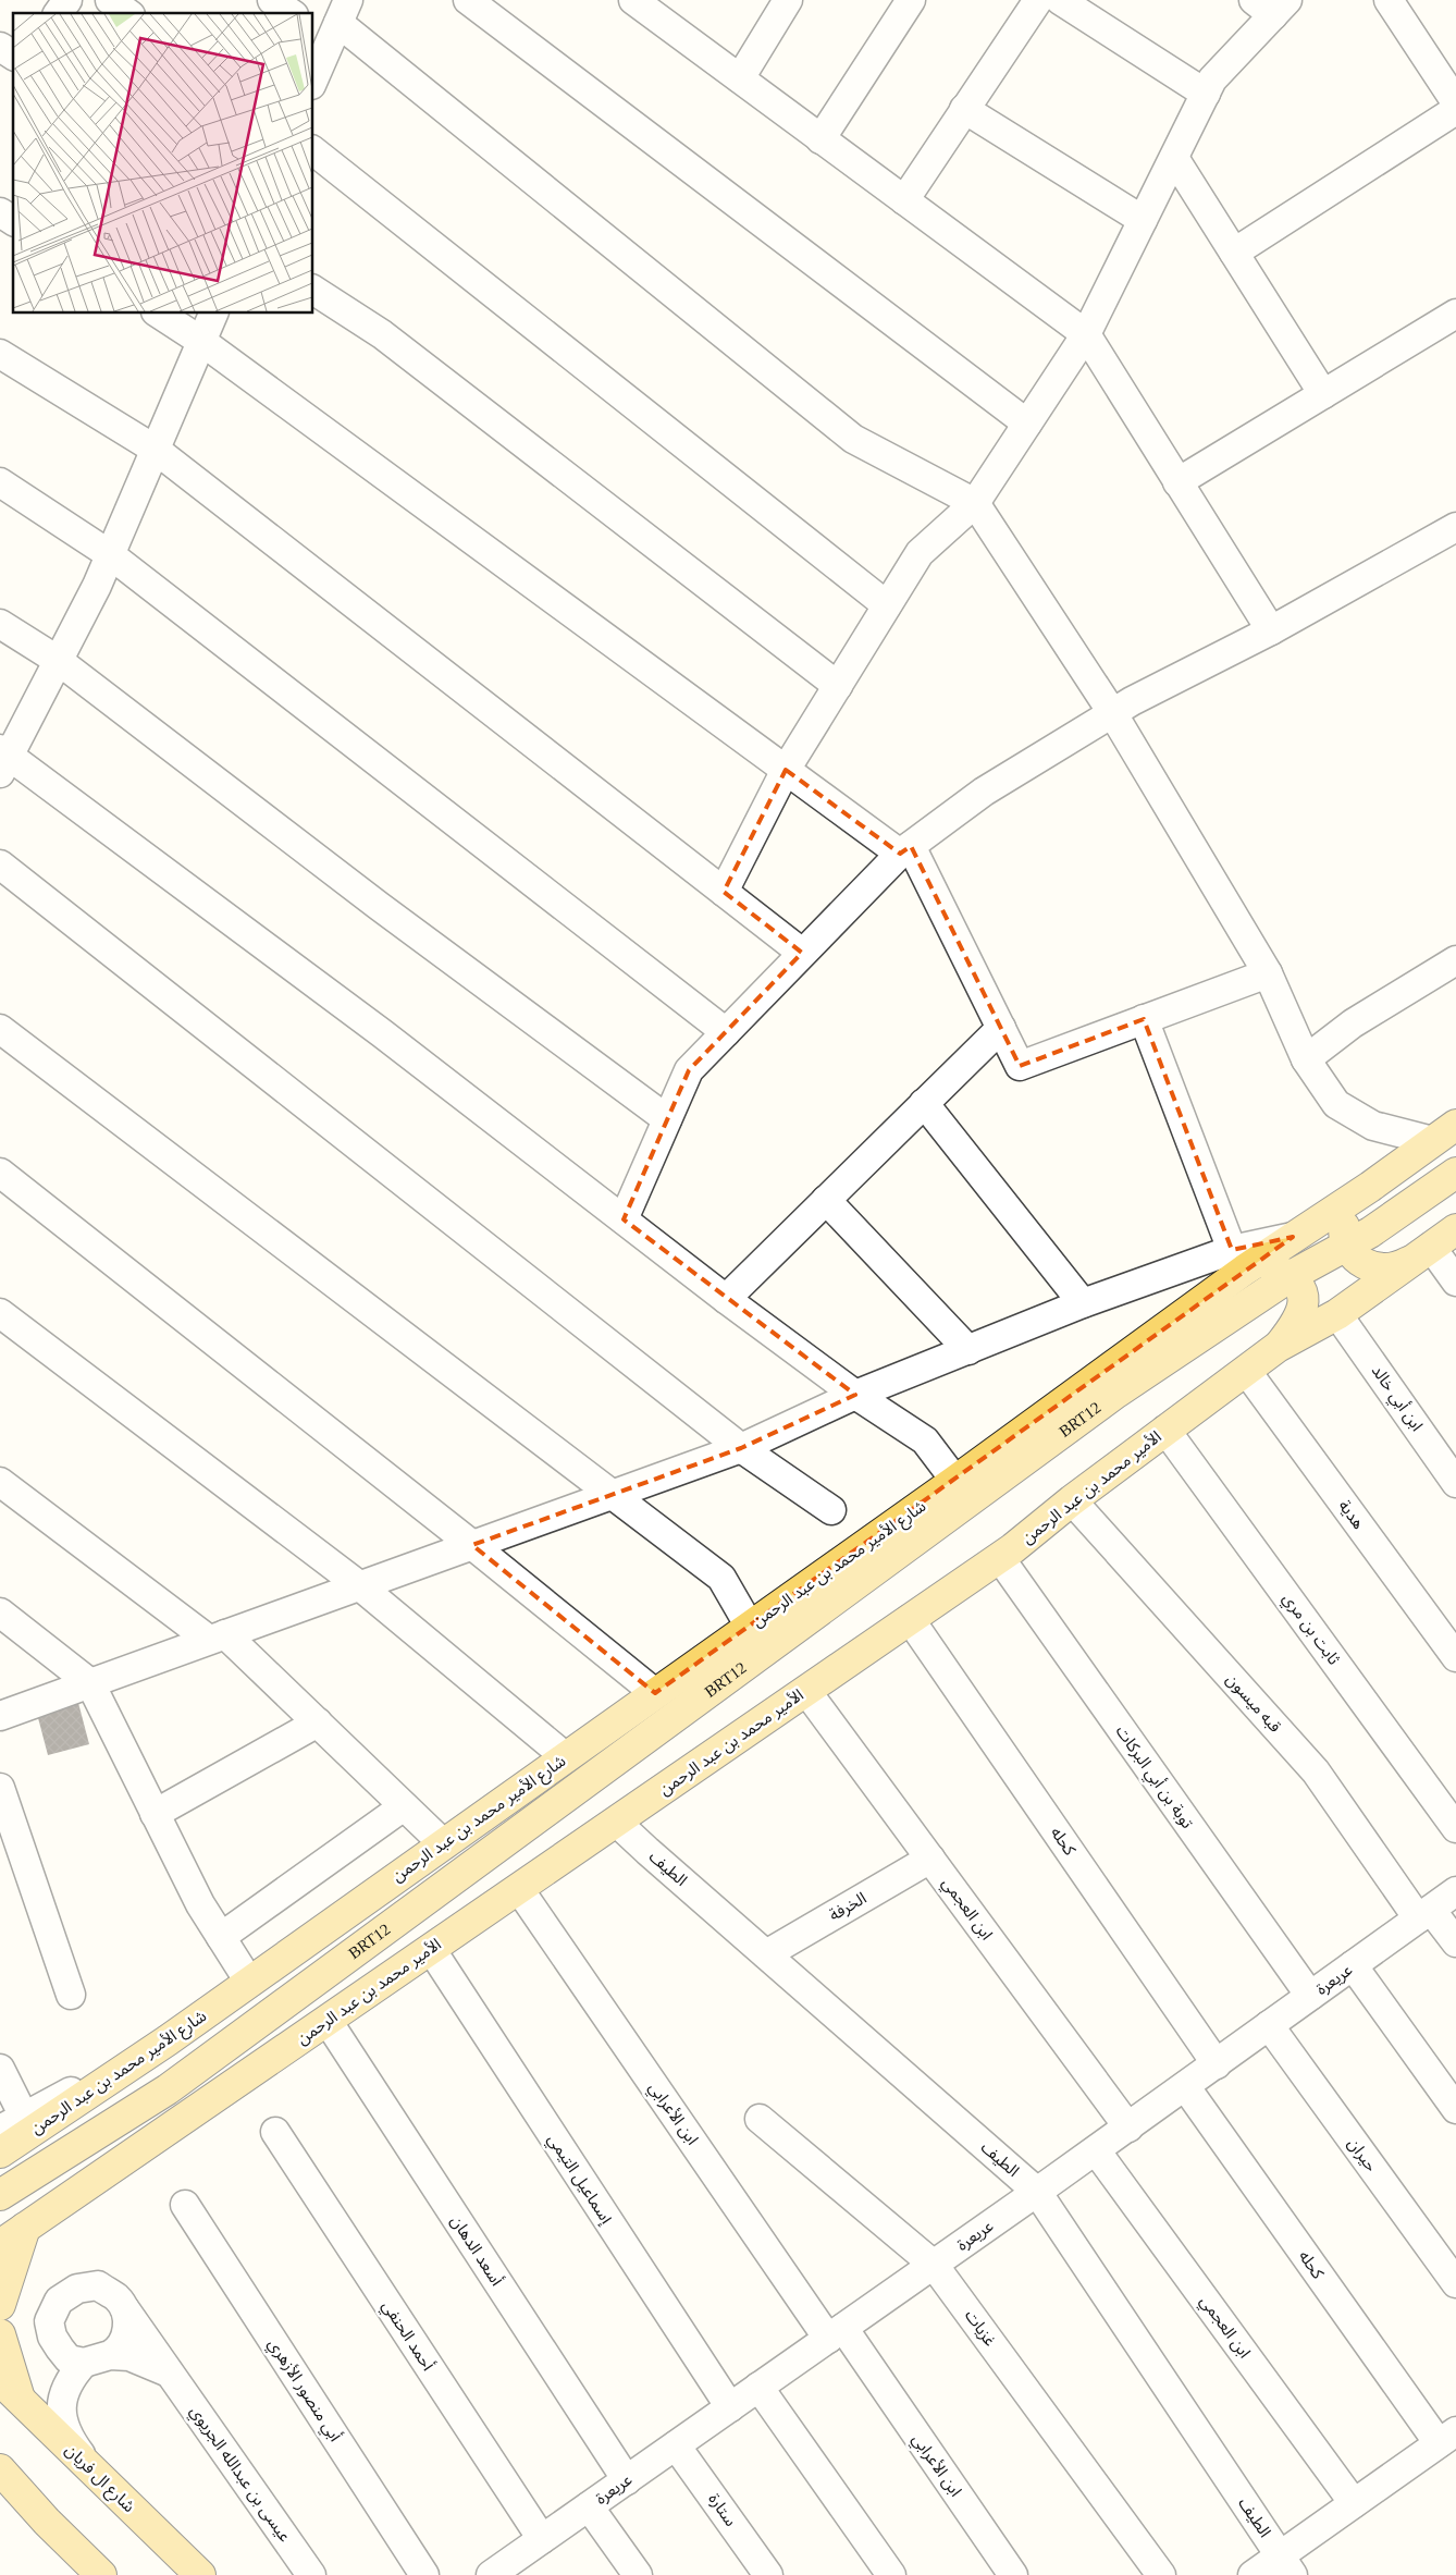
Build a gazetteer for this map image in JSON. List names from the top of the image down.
{
  "streets": {
    "main road": [
      "BRT12",
      "الأمير محمد بن عبد الرحمن",
      "شارع الأمير محمد بن عبد الرحمن",
      "شارع ال فريان"
    ],
    "street": [
      "ابن أبي خالد",
      "هدية",
      "ثابت بن مري",
      "قبه ميسون",
      "توبة بن أبي البركات",
      "كحله",
      "الطيف",
      "الخرفة",
      "ابن العجمي",
      "عريعرة",
      "ابن الأعرابي",
      "حيران",
      "إسماعيل التيمي",
      "أسعد الدهان",
      "غزيات",
      "أحمد الحنفي",
      "أبي منصور الأزهري",
      "عيسى بن عبدالله الجريوي",
      "ستارة"
    ]
  },
  "crossings": [
    ["ابن أبي خالد", "الأمير محمد بن عبد الرحمن"],
    ["الأمير محمد بن عبد الرحمن", "هدية"],
    ["الأمير محمد بن عبد الرحمن", "ثابت بن مري"],
    ["الأمير محمد بن عبد الرحمن", "قبه ميسون"],
    ["الأمير محمد بن عبد الرحمن", "توبة بن أبي البركات"],
    ["الأمير محمد بن عبد الرحمن", "كحله"],
    ["الأمير محمد بن عبد الرحمن", "الطيف"],
    ["الأمير محمد بن عبد الرحمن", "ابن العجمي"],
    ["الأمير محمد بن عبد الرحمن", "ابن الأعرابي"],
    ["الأمير محمد بن عبد الرحمن", "إسماعيل التيمي"],
    ["الأمير محمد بن عبد الرحمن", "أسعد الدهان"],
    ["قبه ميسون", "عريعرة"],
    ["توبة بن أبي البركات", "عريعرة"],
    ["كحله", "عريعرة"],
    ["الطيف", "الخرفة"],
    ["الطيف", "عريعرة"],
    ["الخرفة", "ابن العجمي"],
    ["ابن العجمي", "عريعرة"],
    ["عريعرة", "ابن الأعرابي"],
    ["عريعرة", "حيران"],
    ["عريعرة", "إسماعيل التيمي"],
    ["عريعرة", "أسعد الدهان"],
    ["عريعرة", "غزيات"],
    ["عريعرة", "أحمد الحنفي"],
    ["عريعرة", "ستارة"]
  ]
}
